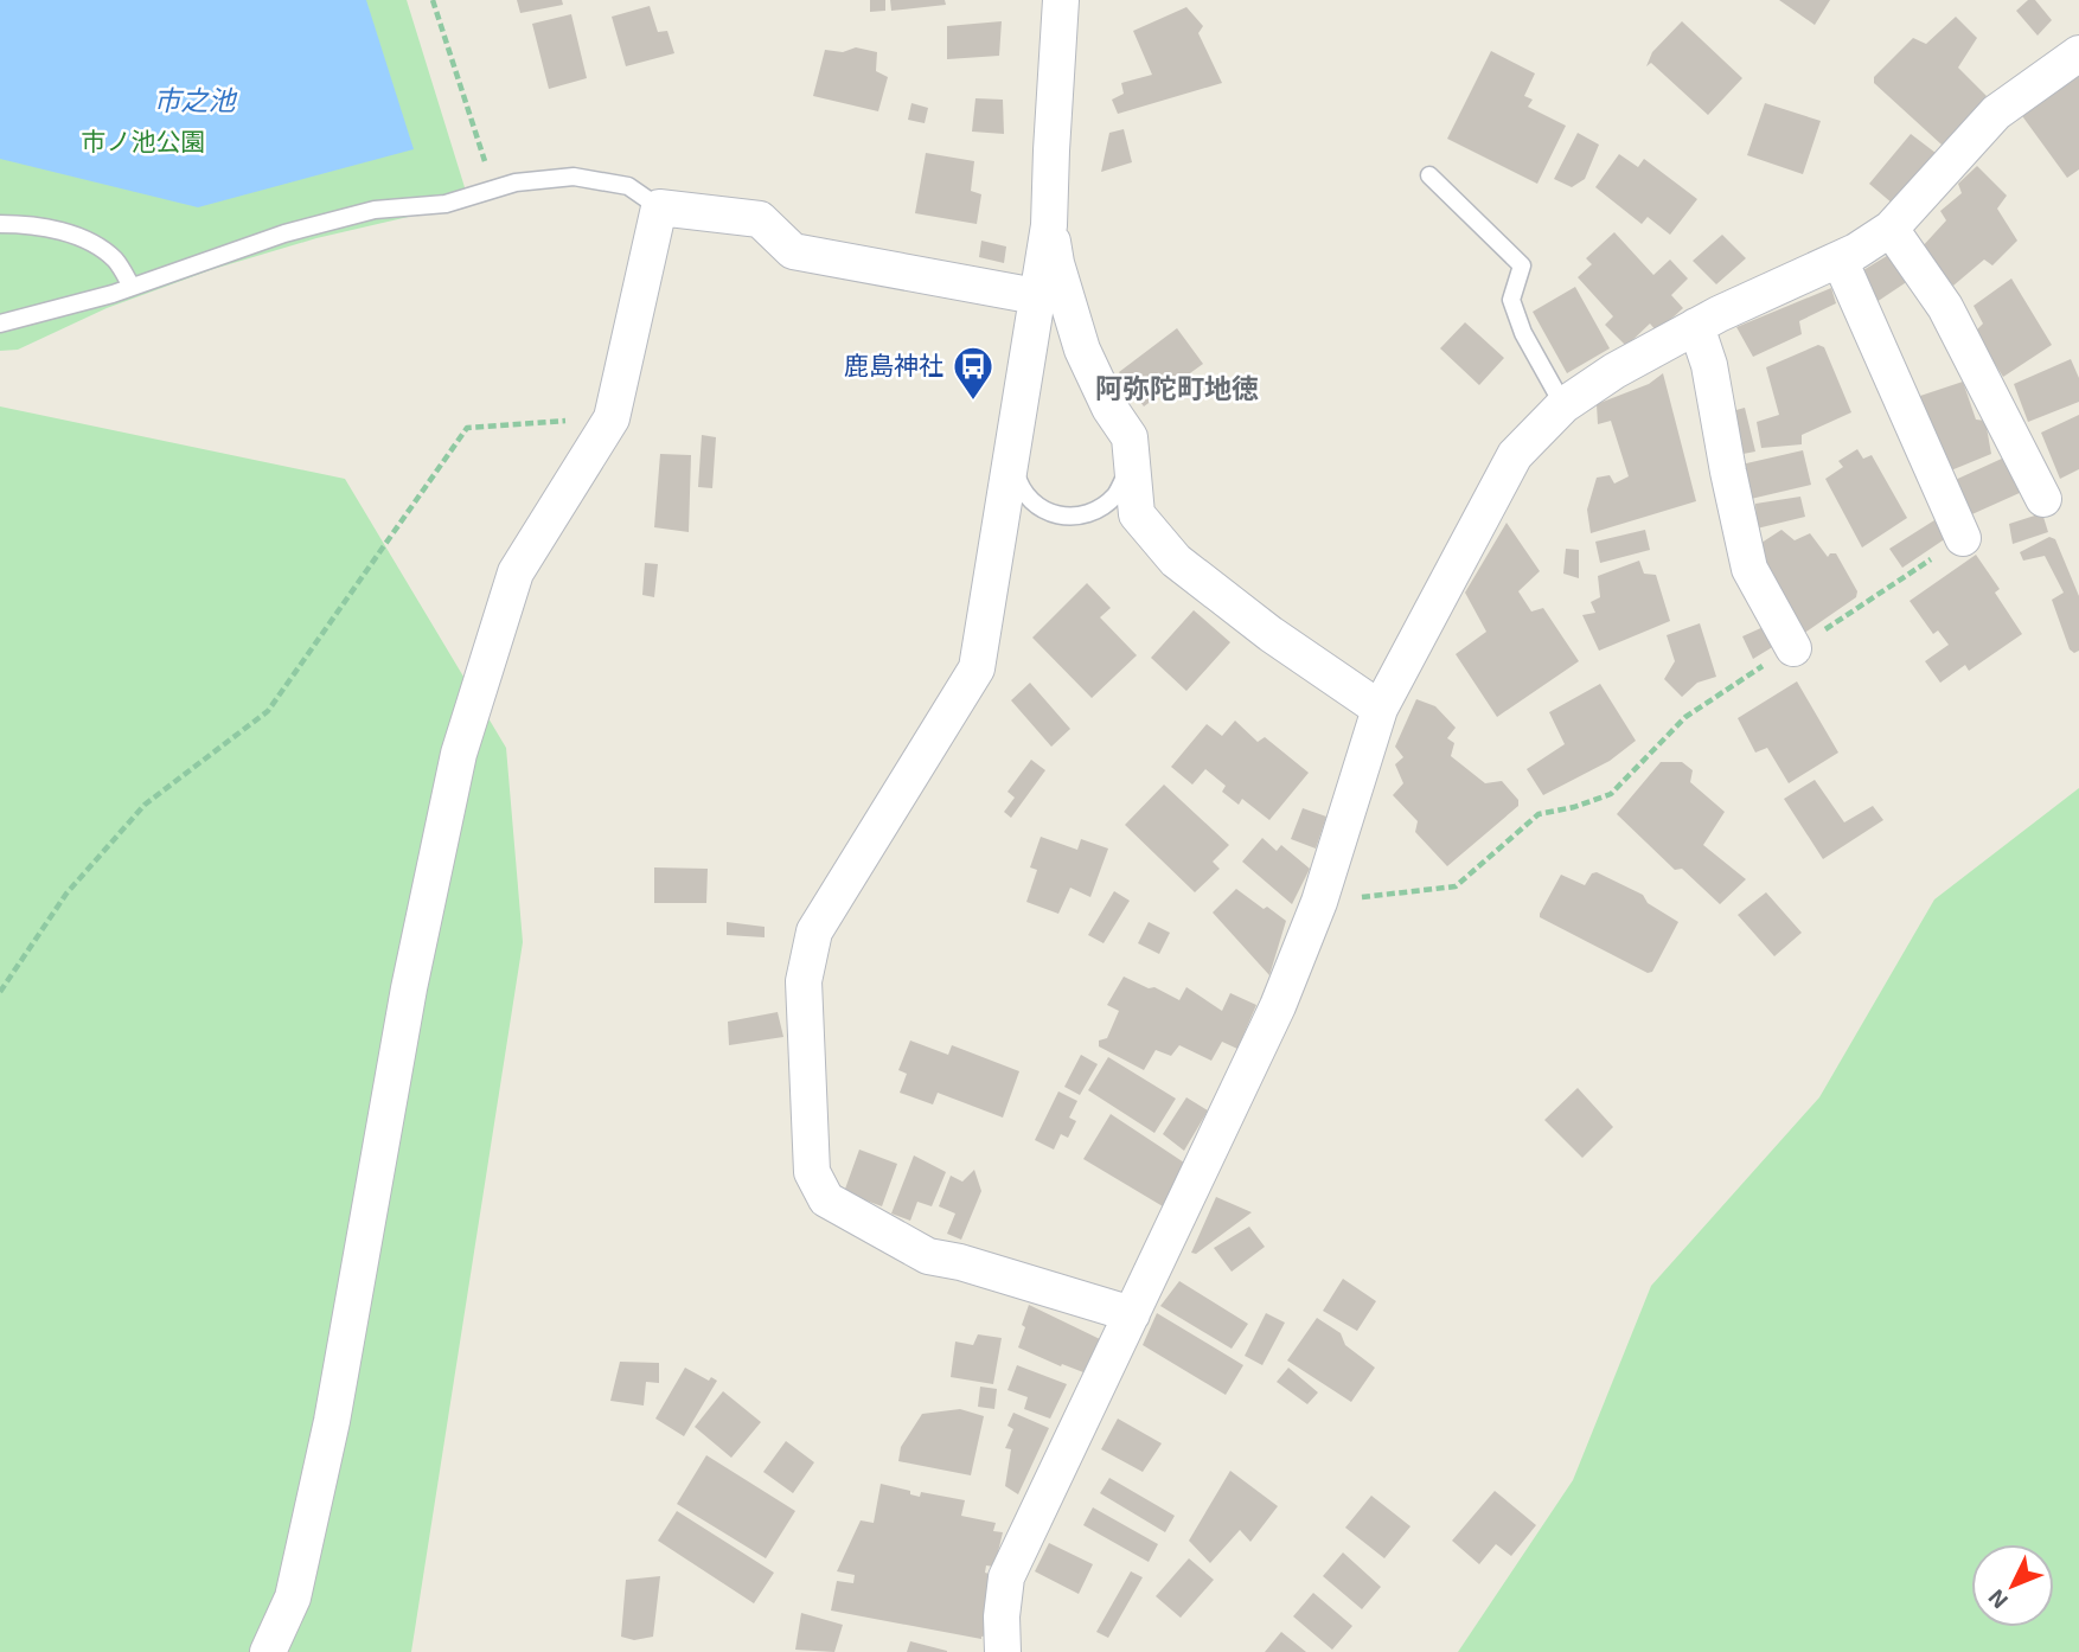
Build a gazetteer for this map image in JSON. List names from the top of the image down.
{
  "districts": ["阿弥陀町地徳"],
  "water": ["市之池"],
  "parks": ["市ノ池公園"],
  "places": {
    "bus stop": ["鹿島神社"]
  },
  "north": "bottom left"
}
